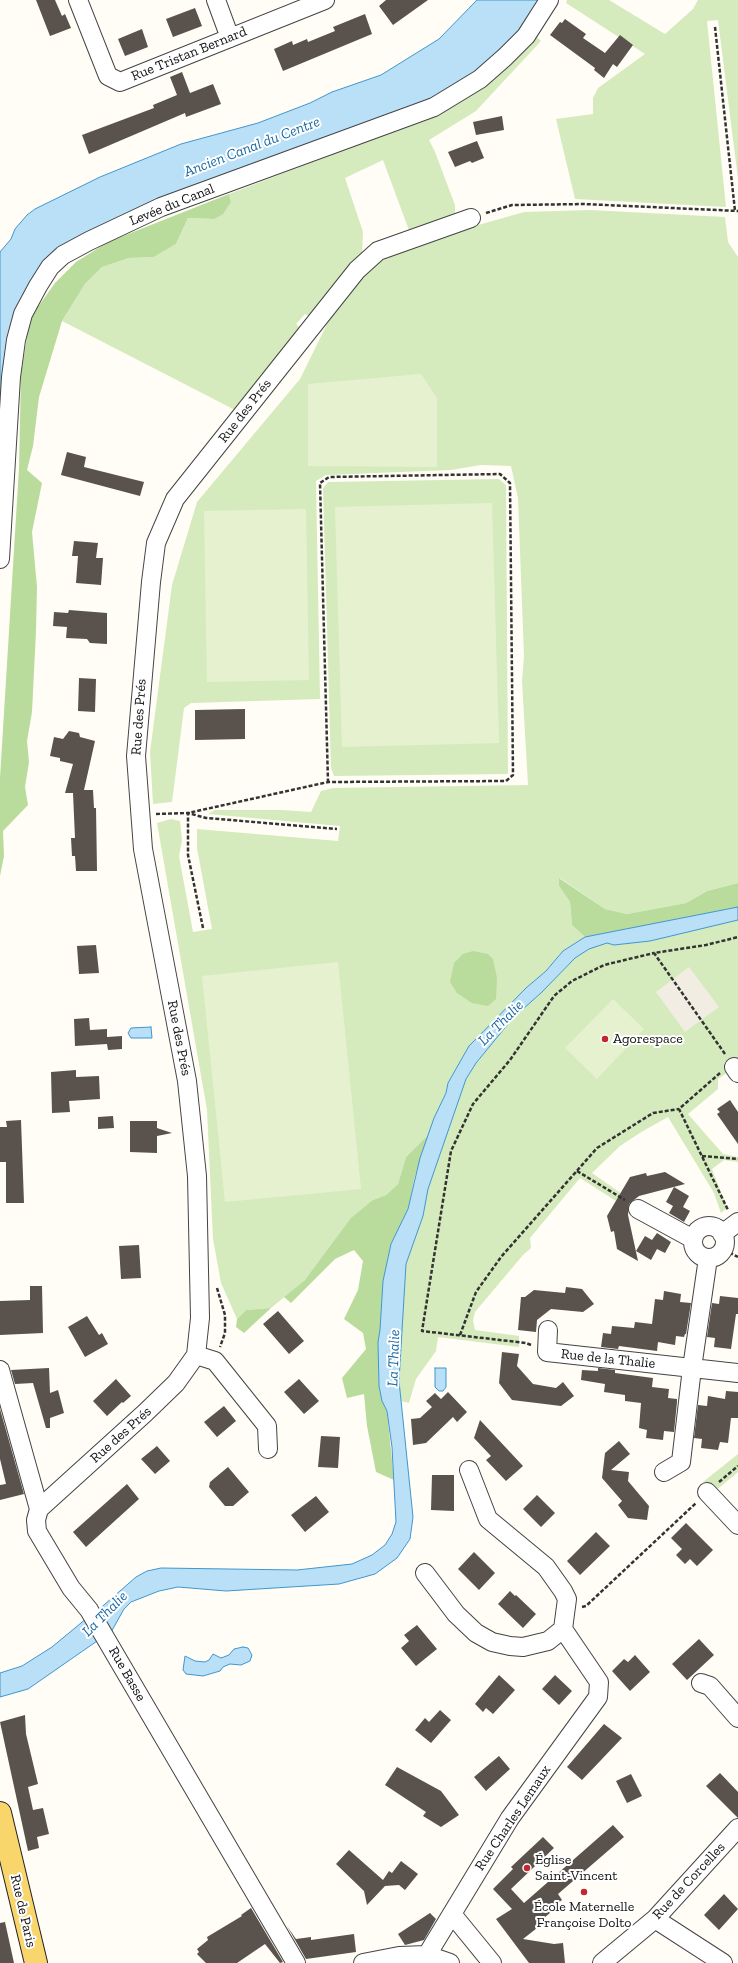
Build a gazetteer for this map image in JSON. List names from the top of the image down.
{
  "streets": {
    "main road": ["Rue de Paris"],
    "street": [
      "Rue Tristan Bernard",
      "Levée du Canal",
      "Rue des Prés",
      "Rue de la Thalie",
      "Rue Basse",
      "Rue Charles Lemaux",
      "Rue de Corcelles"
    ]
  },
  "crossings": [
    ["Rue des Prés", "Rue Basse"]
  ],
  "water": ["Ancien Canal du Centre", "La Thalie"],
  "places": ["Agorespace", "Église Saint-Vincent", "École Maternelle Françoise Dolto"]
}
